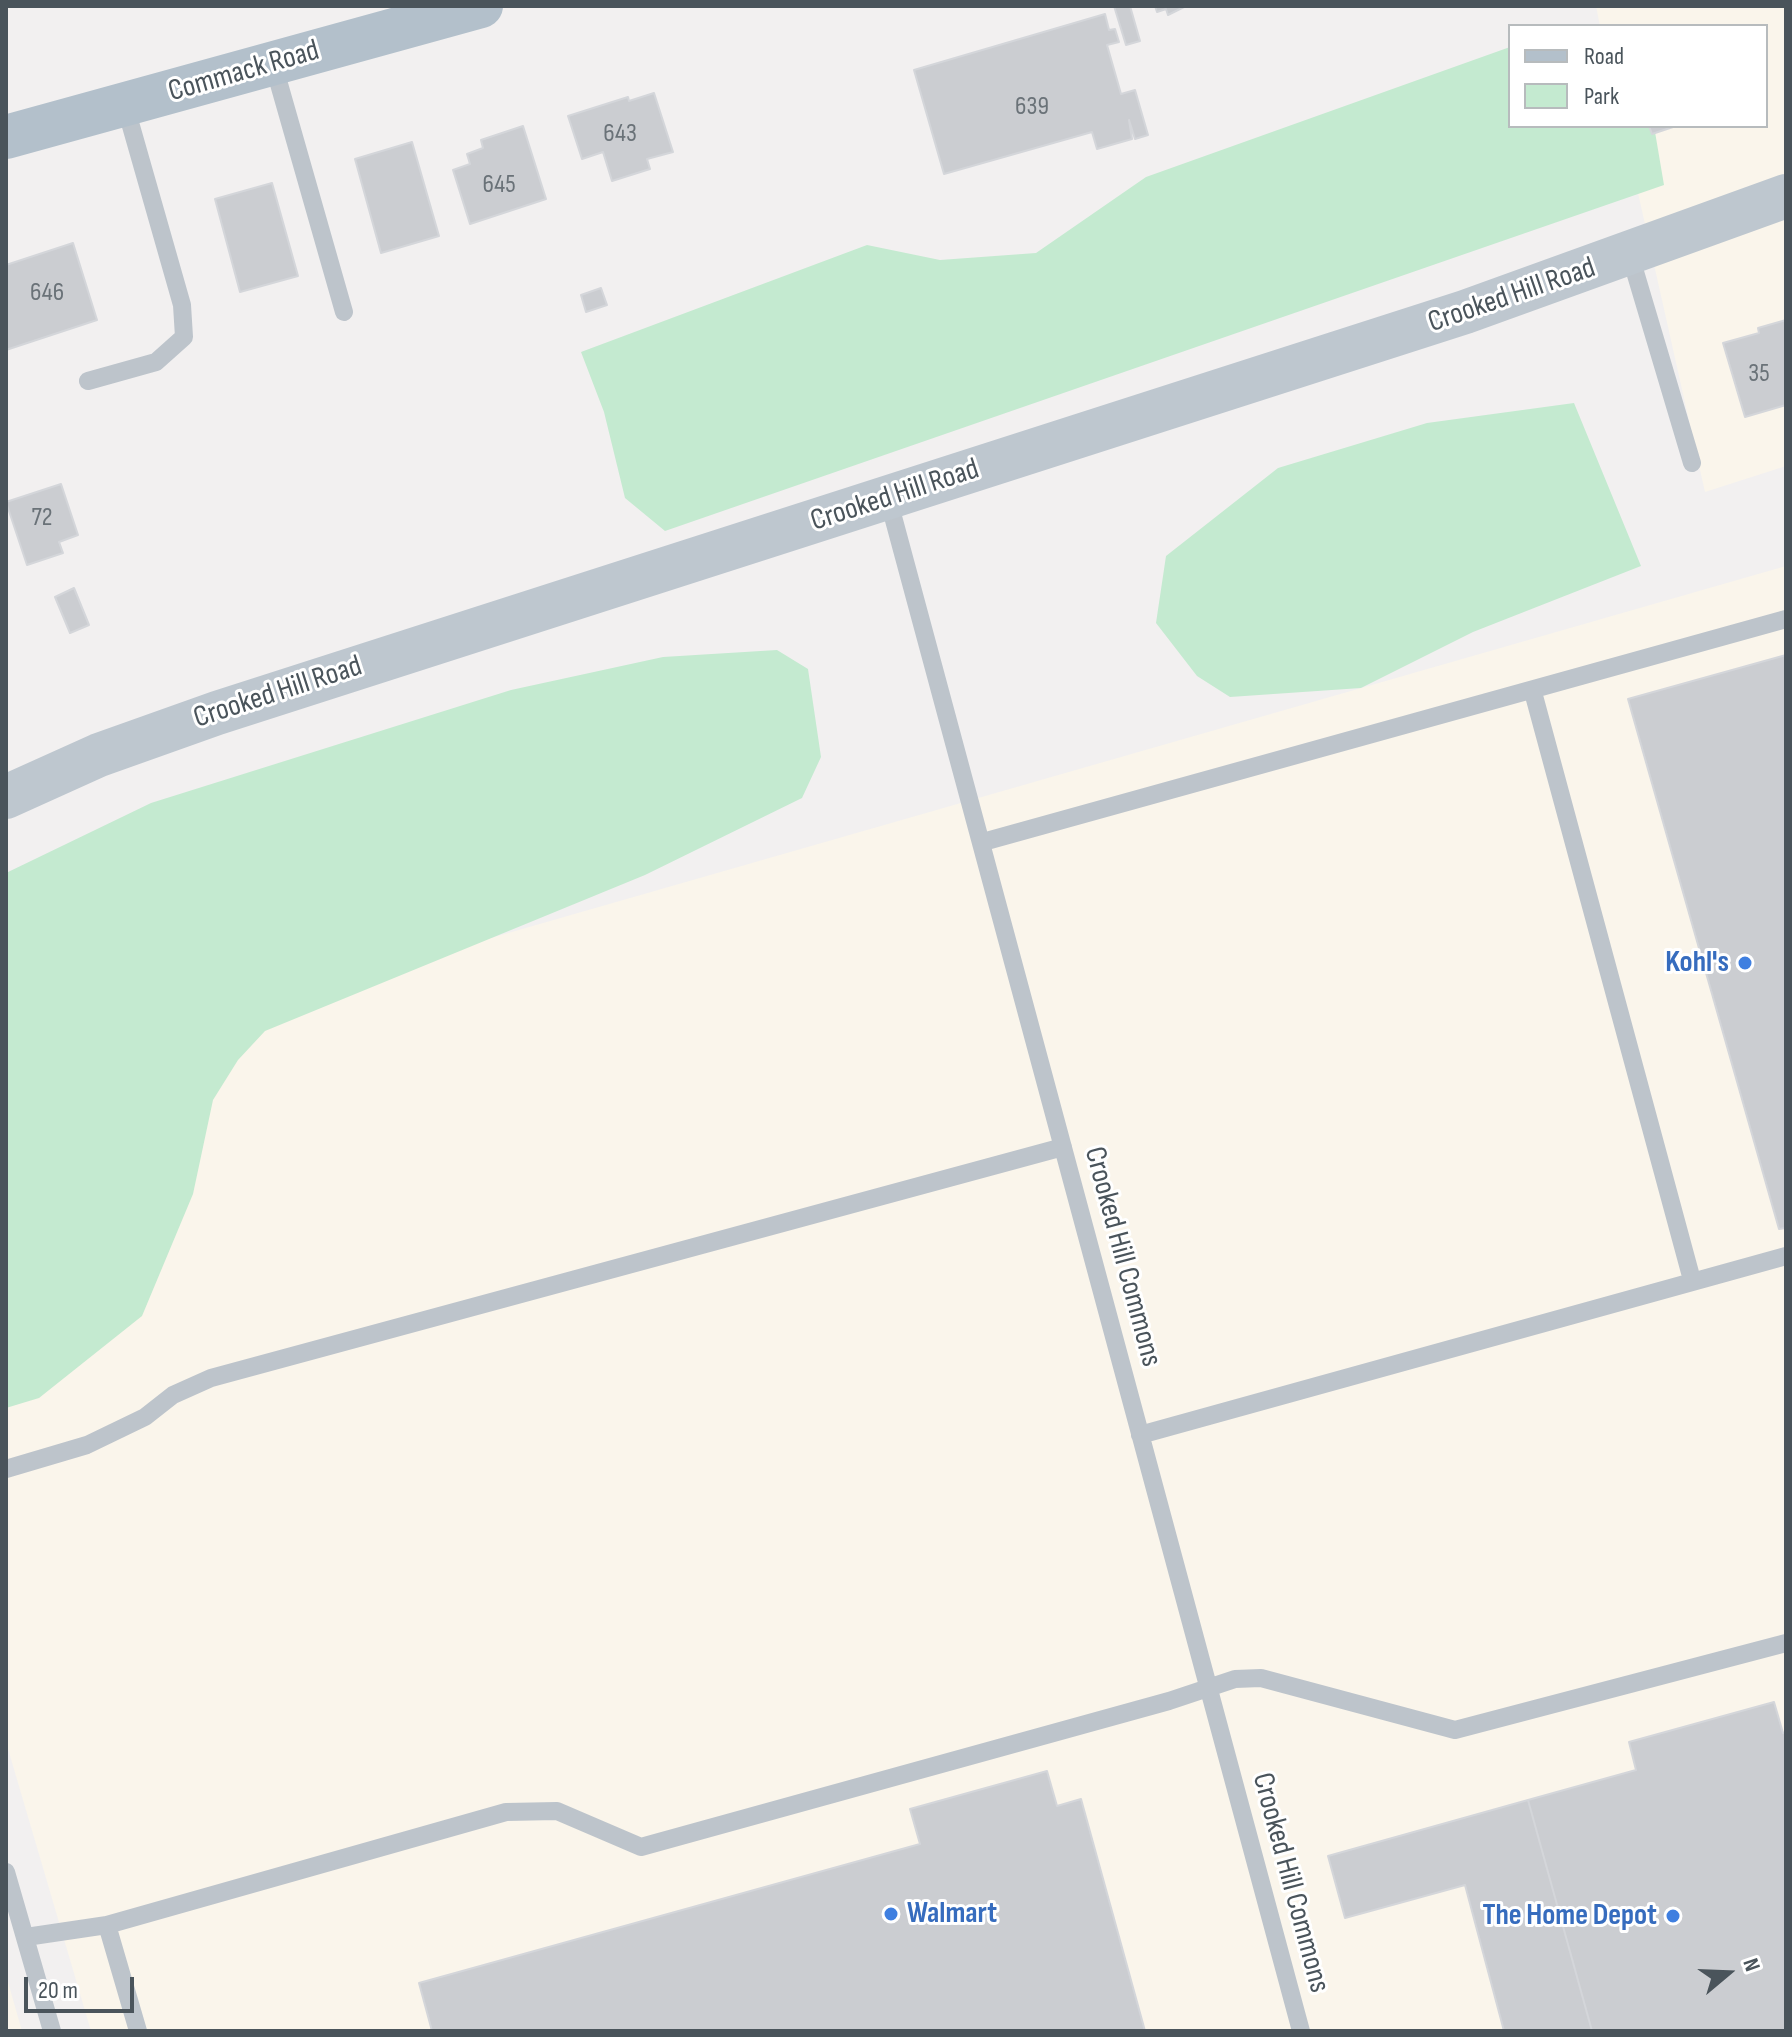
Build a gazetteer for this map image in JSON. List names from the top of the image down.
{
  "streets": {
    "main road": ["Commack Road", "Crooked Hill Road"],
    "lane": ["Crooked Hill Commons"]
  },
  "crossings": [
    ["Crooked Hill Road", "Crooked Hill Commons"]
  ],
  "places": ["Kohl's", "Walmart", "The Home Depot"],
  "house_numbers": [
    "639",
    "643",
    "645",
    "646",
    "35",
    "72"
  ],
  "legend": ["Road", "Park"],
  "scale_bar": "20 m",
  "north": "right"
}
